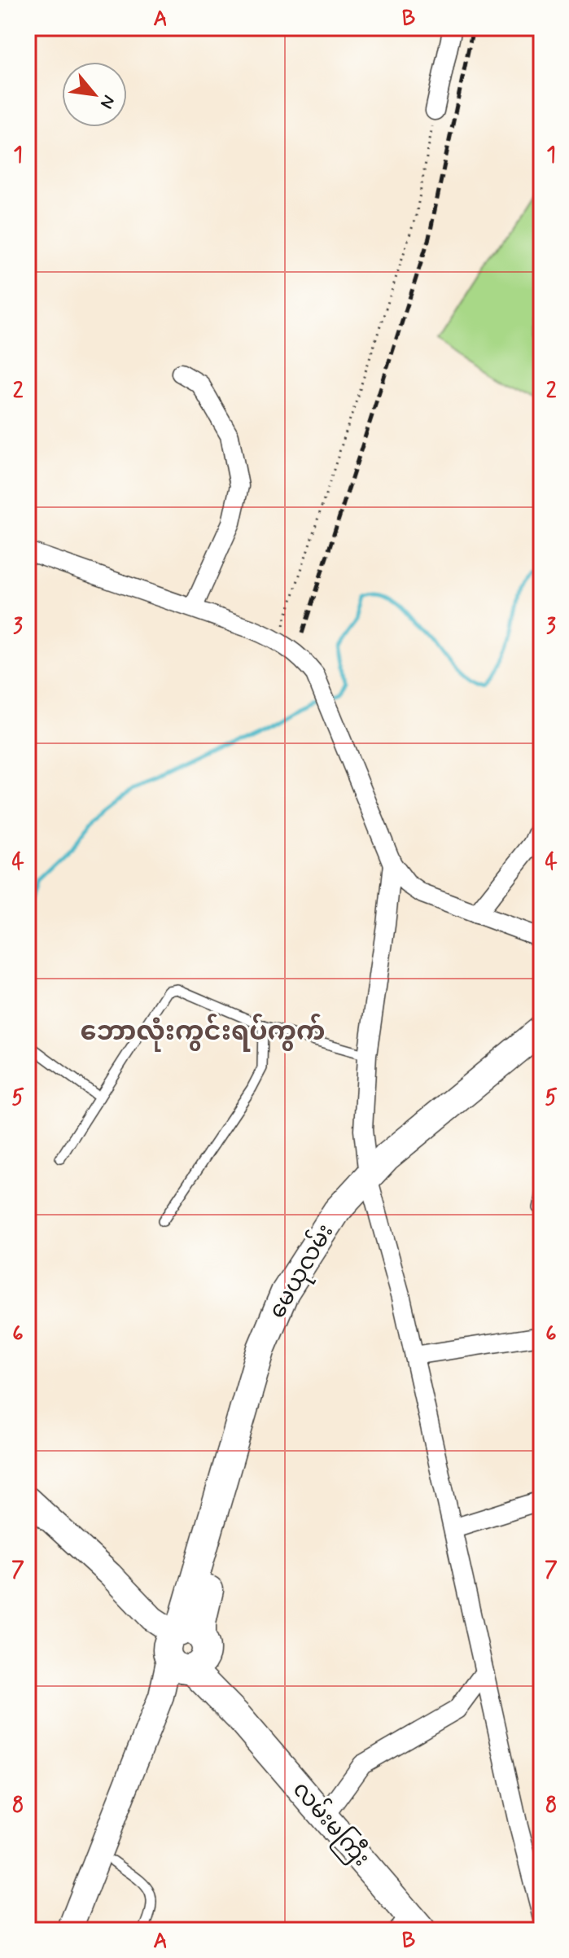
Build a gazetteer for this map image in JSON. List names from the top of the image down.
{
  "streets": {
    "main road": ["မေယုလမ်း", "လမ်းမကြီး"]
  },
  "crossings": [
    ["မေယုလမ်း", "လမ်းမကြီး"]
  ],
  "districts": ["ဘောလုံးကွင်းရပ်ကွက်"],
  "north": "bottom right",
  "grid": {
    "columns": ["A", "B"],
    "rows": [
      "1",
      "2",
      "3",
      "4",
      "5",
      "6",
      "7",
      "8"
    ]
  }
}
